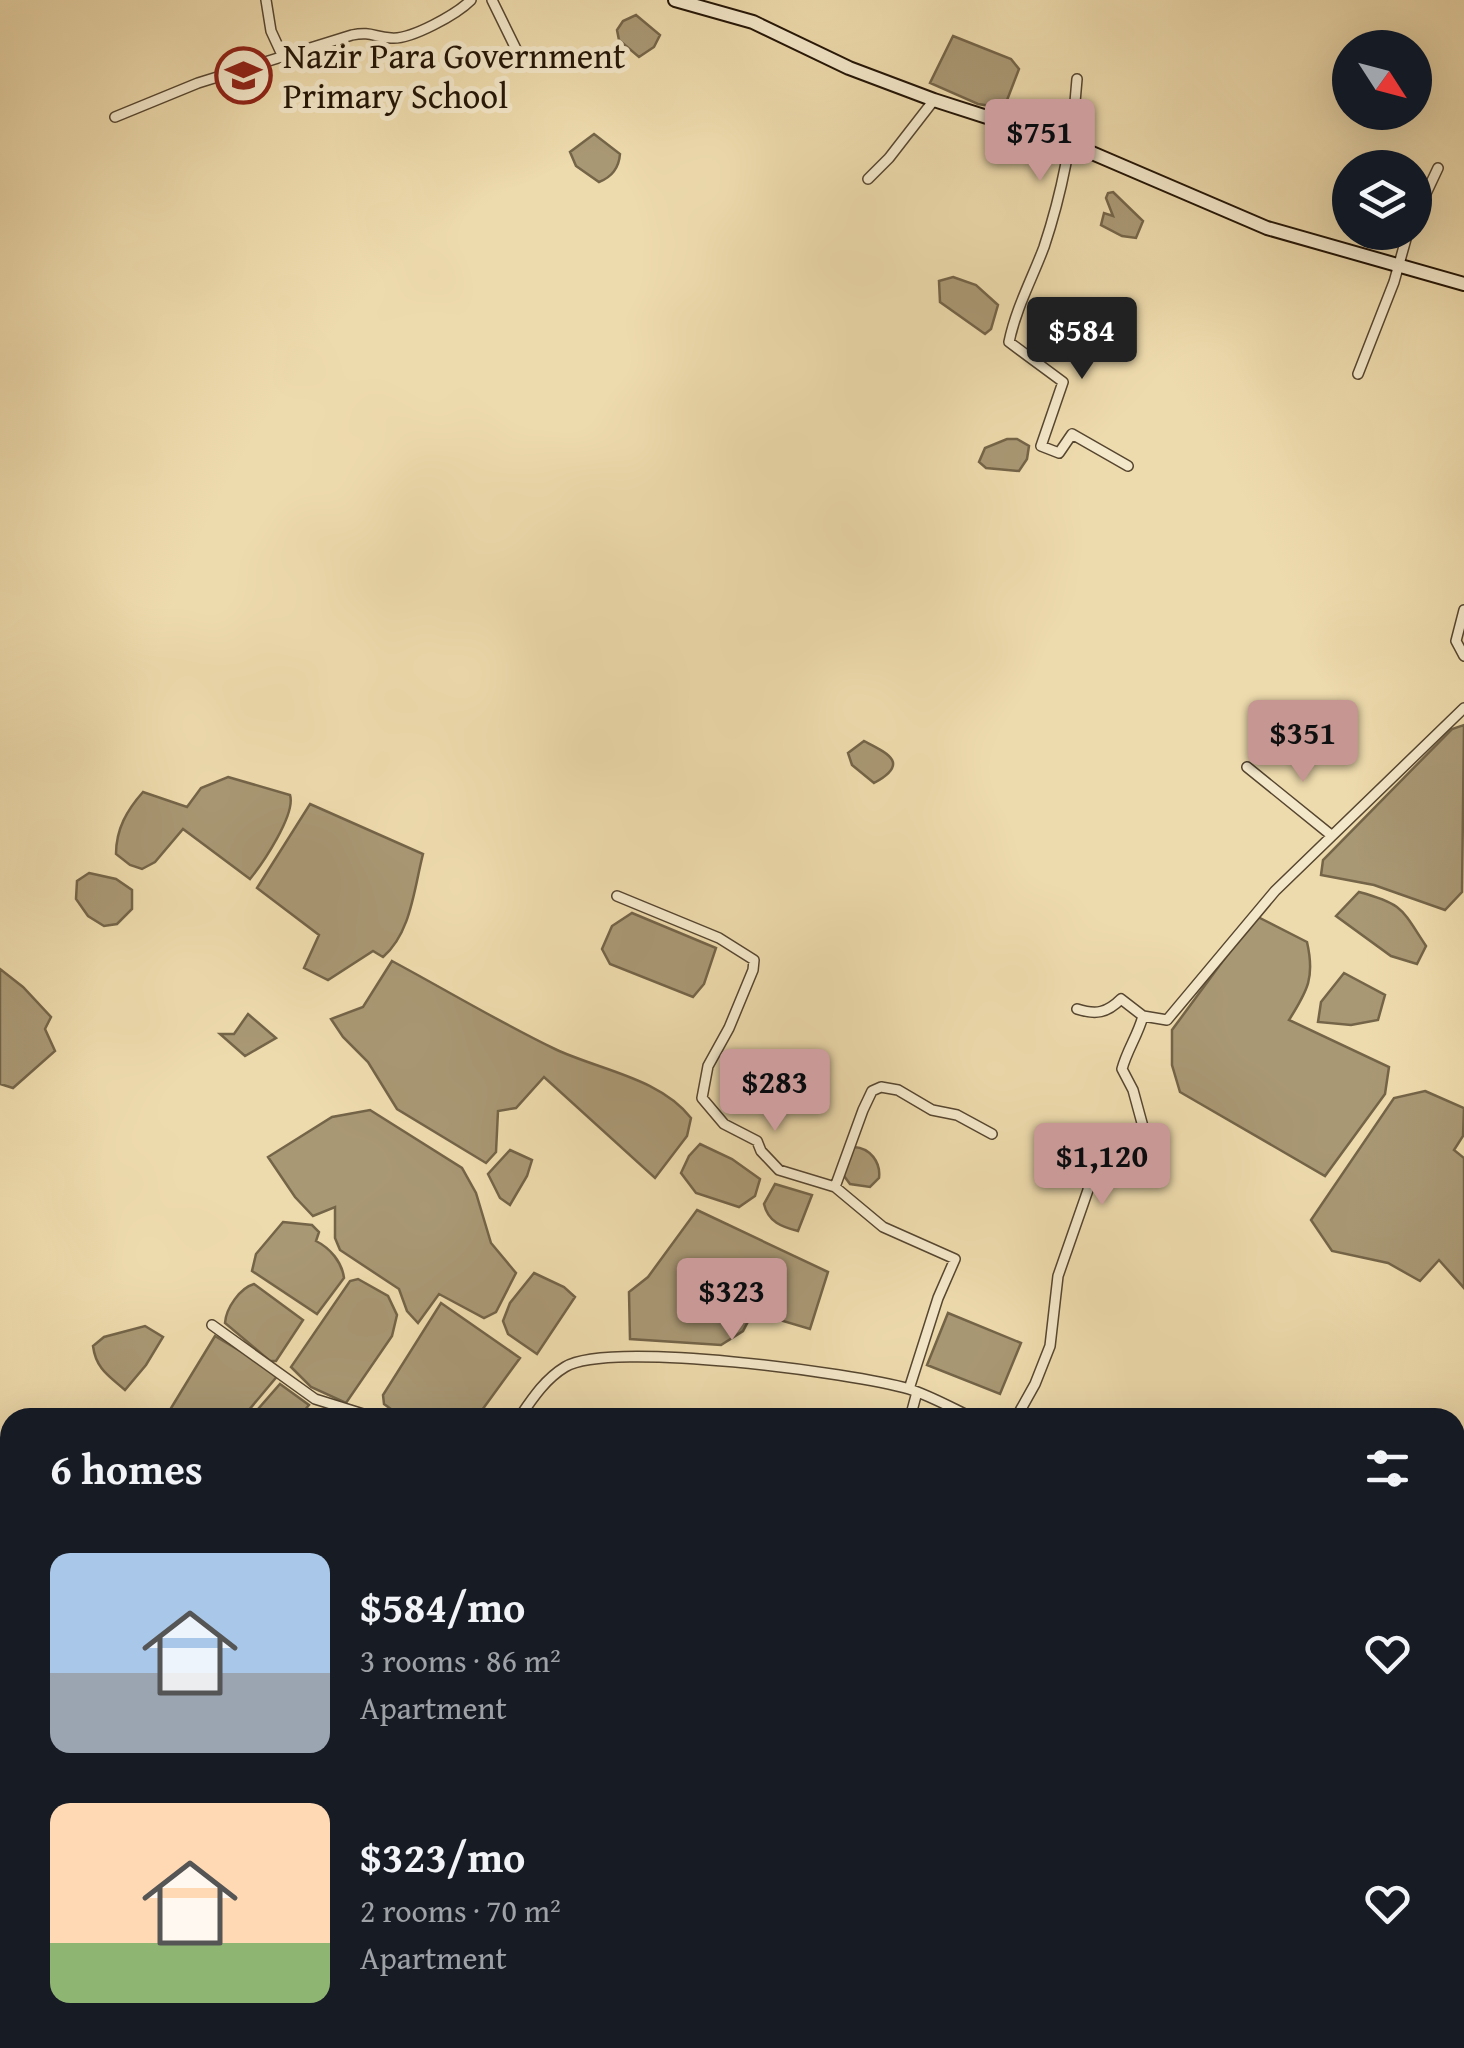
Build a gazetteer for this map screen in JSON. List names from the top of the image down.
{
  "places": {
    "school or university": ["Nazir Para Government Primary School"]
  },
  "north": "bottom right",
  "page": {
    "price": [
      "$751",
      "$584",
      "$351",
      "$283",
      "$1,120",
      "$323"
    ],
    "heading": "6 homes",
    "list": [
      {
        "name": "$584/mo",
        "note": "3 rooms · 86 m² · Apartment"
      },
      {
        "name": "$323/mo",
        "note": "2 rooms · 70 m² · Apartment"
      }
    ]
  }
}
